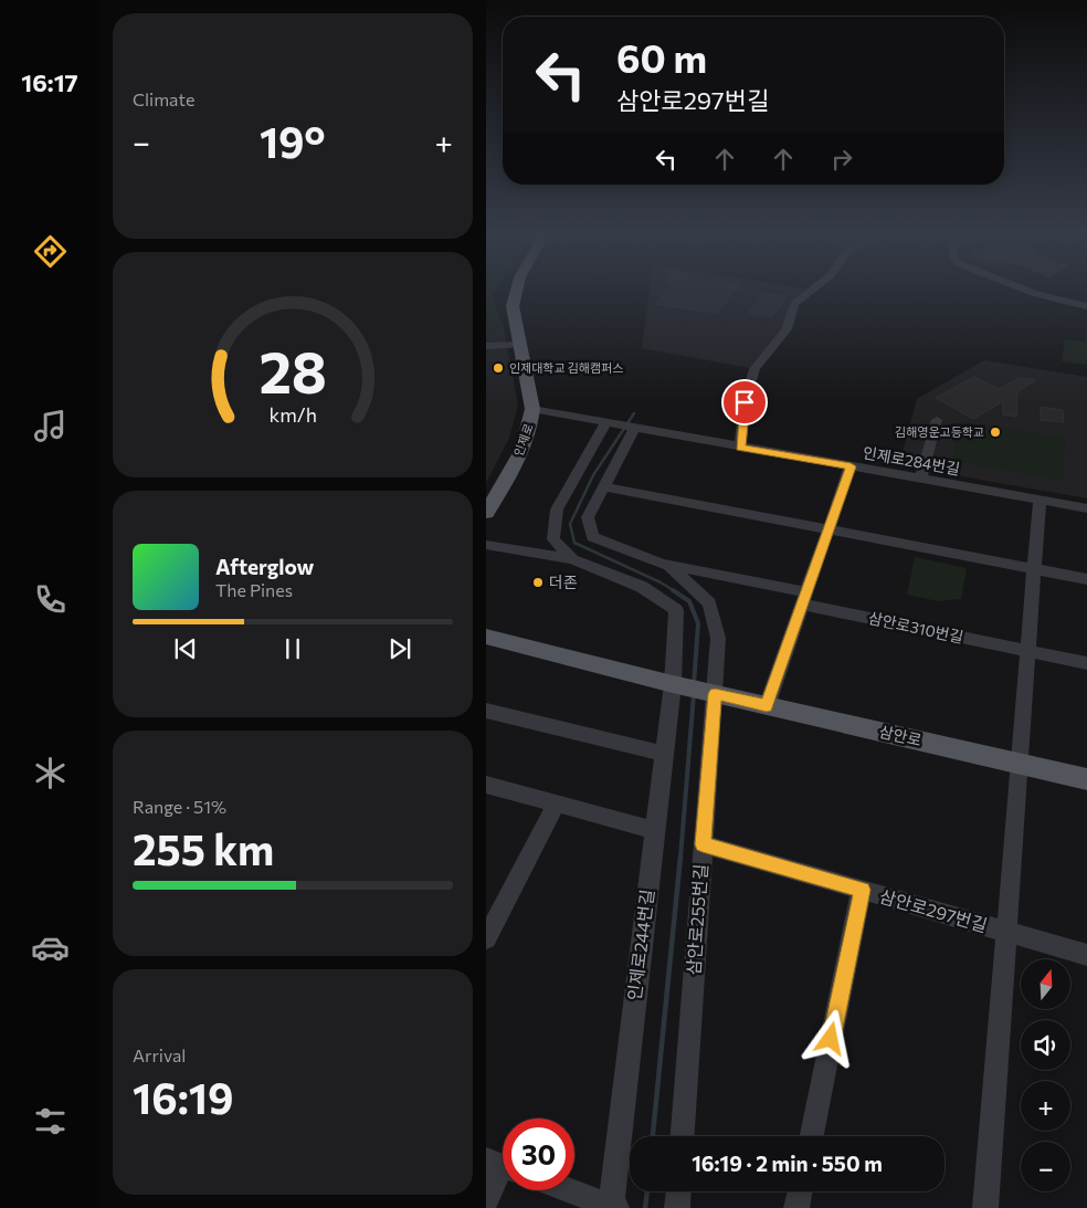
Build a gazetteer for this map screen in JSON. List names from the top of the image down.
{
  "streets": {
    "main road": ["인제로", "삼안로"],
    "street": [
      "인제로284번길",
      "삼안로310번길",
      "삼안로297번길",
      "삼안로255번길",
      "인제로244번길"
    ]
  },
  "crossings": [
    ["인제로284번길", "삼안로297번길"],
    ["삼안로310번길", "삼안로297번길"],
    ["삼안로", "삼안로297번길"],
    ["삼안로", "삼안로255번길"],
    ["삼안로", "인제로244번길"],
    ["삼안로297번길", "삼안로255번길"]
  ],
  "places": ["인제대학교 김해캠퍼스", "김해영운고등학교", "더존"],
  "north": "top",
  "page": {
    "tabs": "16:17",
    "tile": [
      "Climate",
      ["Range · 51%", "255 km"],
      ["Arrival", "16:19"]
    ],
    "turn": ["60 m", "삼안로297번길"],
    "heat": ["−", "19°", "+"],
    "song": ["Afterglow", "The Pines"],
    "map_buttons": ["+", "−"],
    "limit": "30",
    "trip": "16:19 · 2 min · 550 m",
    "gauge": ["28", "km/h"]
  }
}
